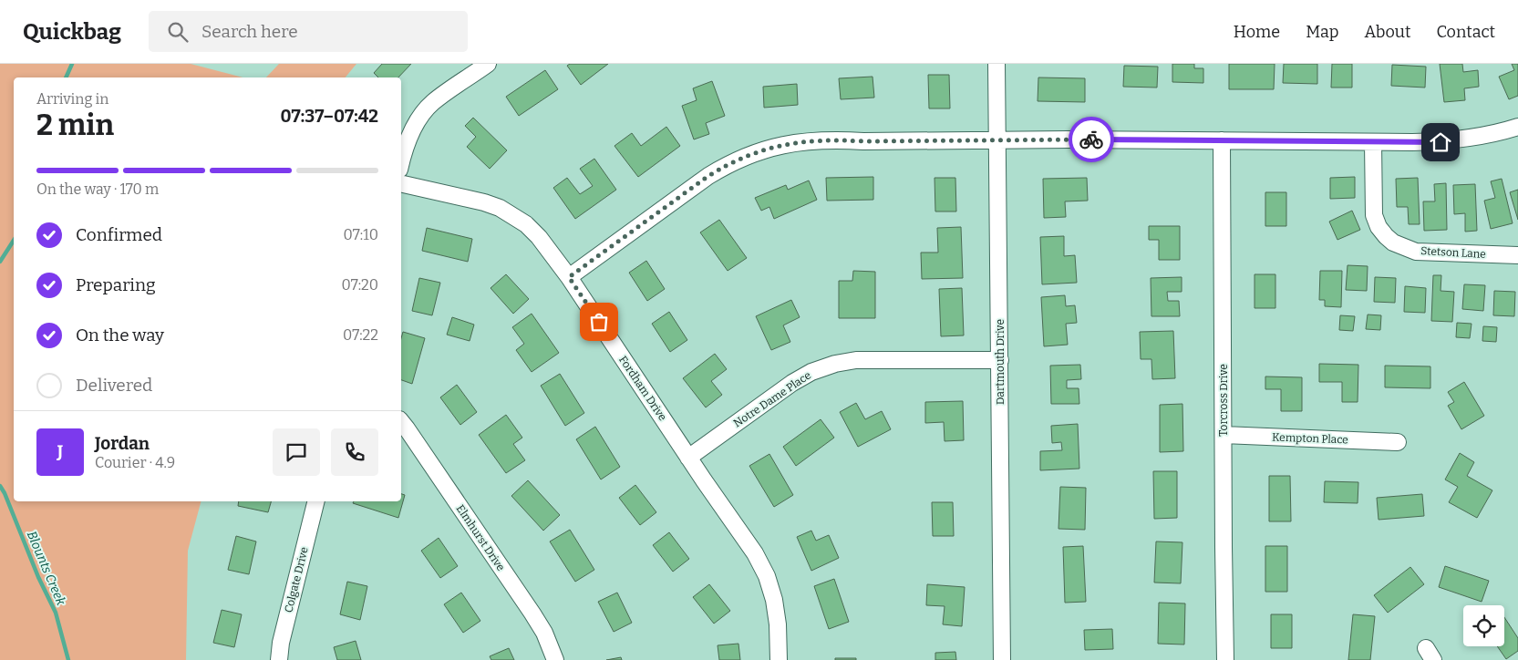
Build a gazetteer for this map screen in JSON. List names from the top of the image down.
{
  "streets": {
    "street": [
      "Stetson Lane",
      "Dartmouth Drive",
      "Fordham Drive",
      "Notre Dame Place",
      "Torcross Drive",
      "Kempton Place",
      "Elmhurst Drive",
      "Colgate Drive"
    ]
  },
  "crossings": [
    ["Dartmouth Drive", "Notre Dame Place"],
    ["Fordham Drive", "Notre Dame Place"],
    ["Torcross Drive", "Kempton Place"]
  ],
  "water": ["Blounts Creek"],
  "page": {
    "header": "Quickbag",
    "search": "Search here",
    "nav": [
      "Home",
      "Map",
      "About",
      "Contact"
    ],
    "heading": ["2 min", "Arriving in", "07:37–07:42"],
    "panel": ["Jordan", "Courier · 4.9"],
    "bar": "On the way · 170 m",
    "list": [
      ["Confirmed", "07:10"],
      ["Preparing", "07:20"],
      ["On the way", "07:22"],
      "Delivered"
    ],
    "round": "J"
  }
}
